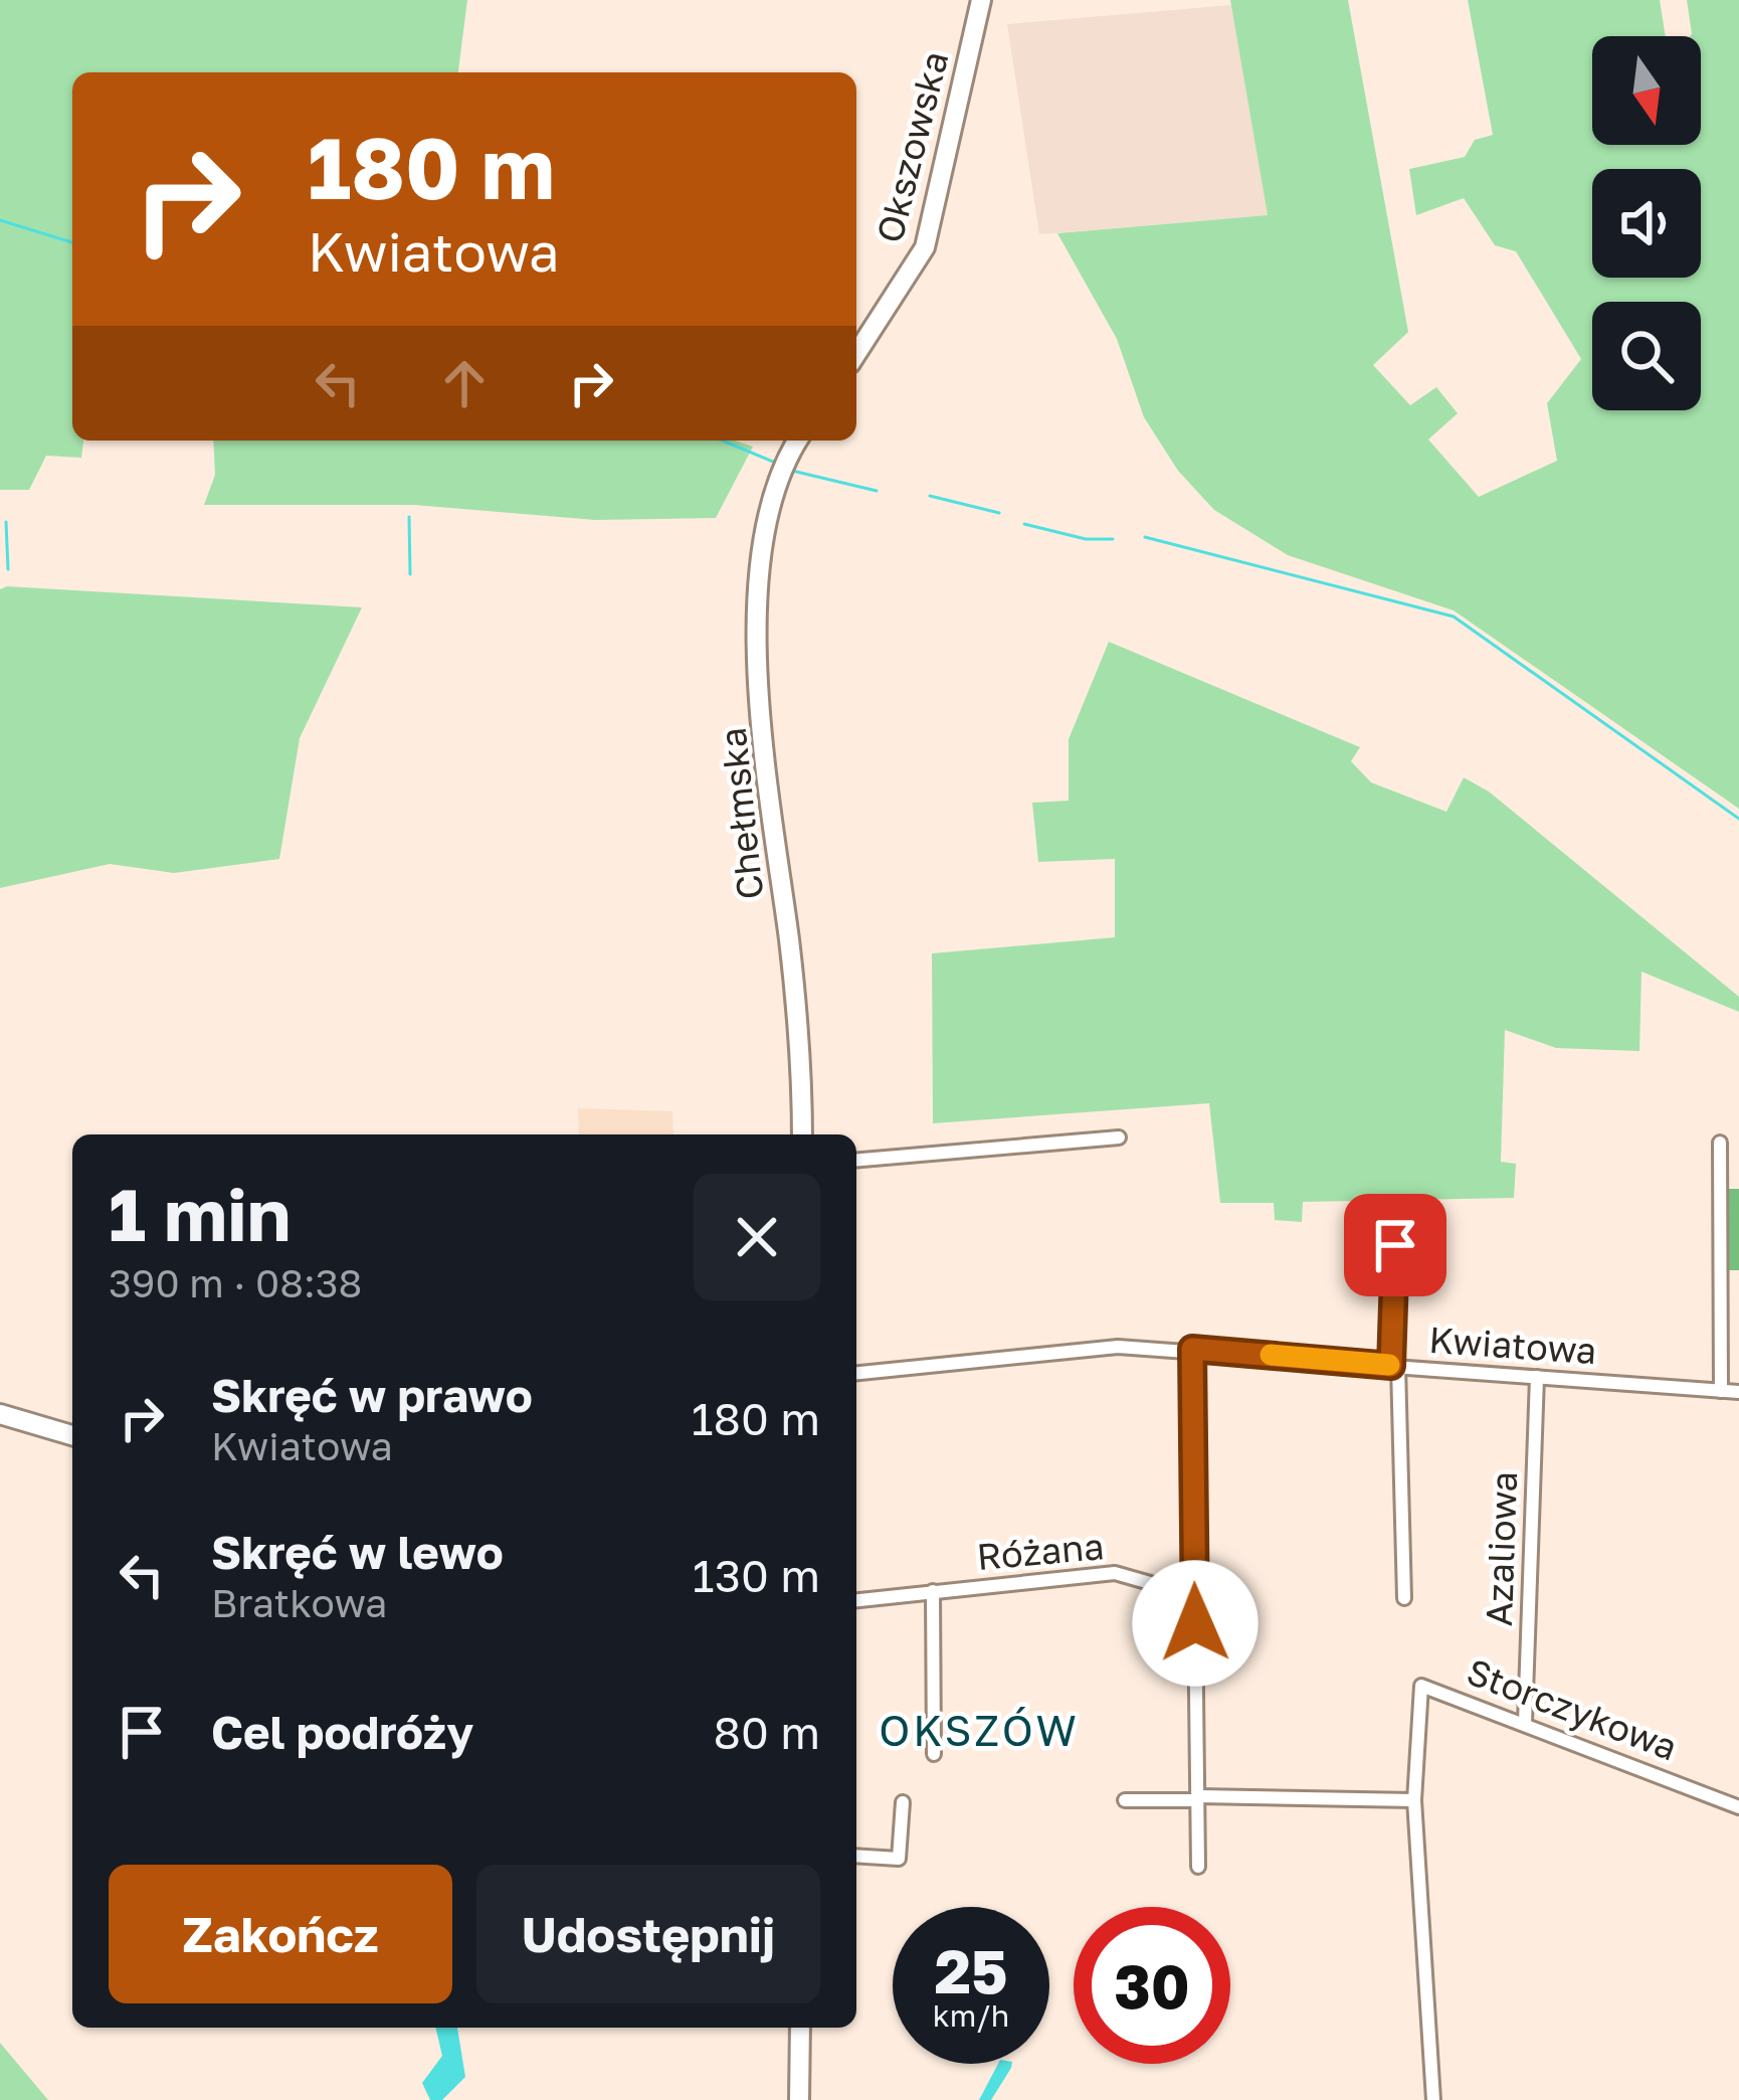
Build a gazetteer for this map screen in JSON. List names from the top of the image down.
{
  "streets": {
    "main road": ["Okszowska", "Chełmska"],
    "street": [
      "Kwiatowa",
      "Azaliowa",
      "Różana",
      "Storczykowa"
    ]
  },
  "crossings": [
    ["Kwiatowa", "Azaliowa"],
    ["Azaliowa", "Storczykowa"]
  ],
  "districts": ["OKSZÓW"],
  "north": "bottom",
  "page": {
    "turn": ["180 m", "Kwiatowa"],
    "heading": ["1 min", "390 m · 08:38"],
    "list": [
      {
        "name": "Skręć w prawo",
        "note": "Kwiatowa",
        "value": "180 m"
      },
      {
        "name": "Skręć w lewo",
        "note": "Bratkowa",
        "value": "130 m"
      },
      {
        "name": "Cel podróży",
        "value": "80 m"
      }
    ],
    "buttons": ["Zakończ", "Udostępnij"],
    "speed": "25 km/h",
    "limit": "30"
  }
}
